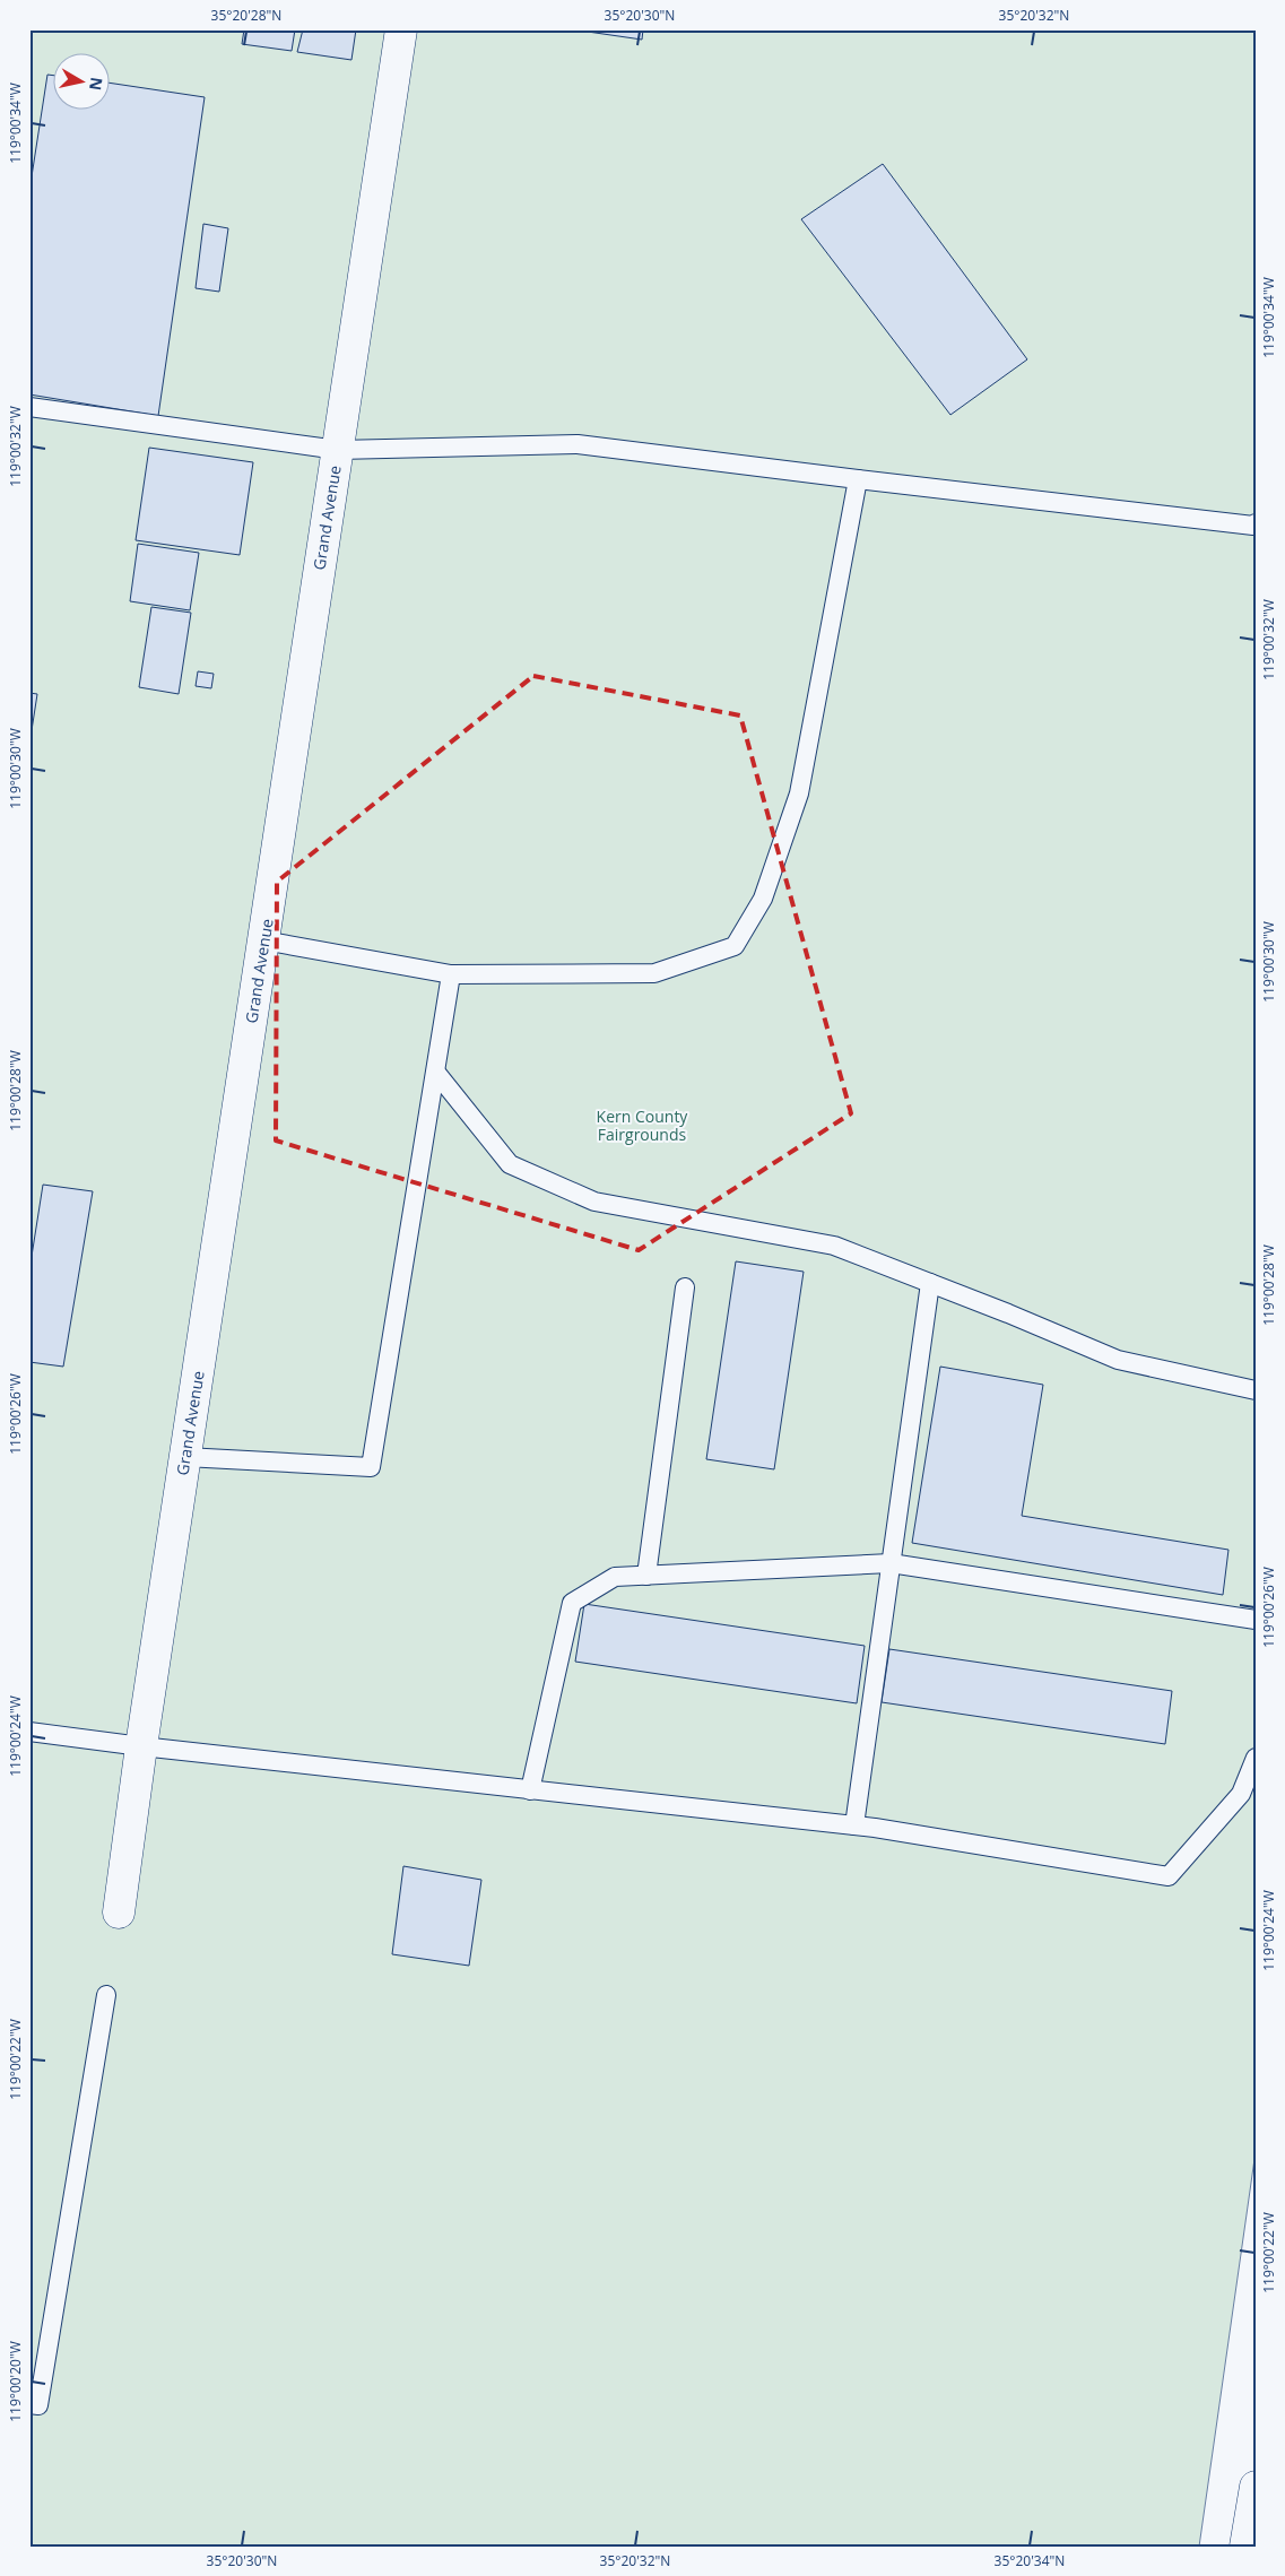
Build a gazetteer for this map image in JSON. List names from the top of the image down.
{
  "streets": {
    "street": ["Grand Avenue"]
  },
  "parks": ["Kern County Fairgrounds"],
  "north": "right",
  "coordinates": [
    "35°20'28\"N",
    "35°20'30\"N",
    "35°20'32\"N",
    "119°00'34\"W",
    "119°00'32\"W",
    "119°00'30\"W",
    "119°00'28\"W",
    "119°00'26\"W",
    "119°00'24\"W",
    "119°00'22\"W",
    "119°00'20\"W",
    "35°20'34\"N"
  ]
}
